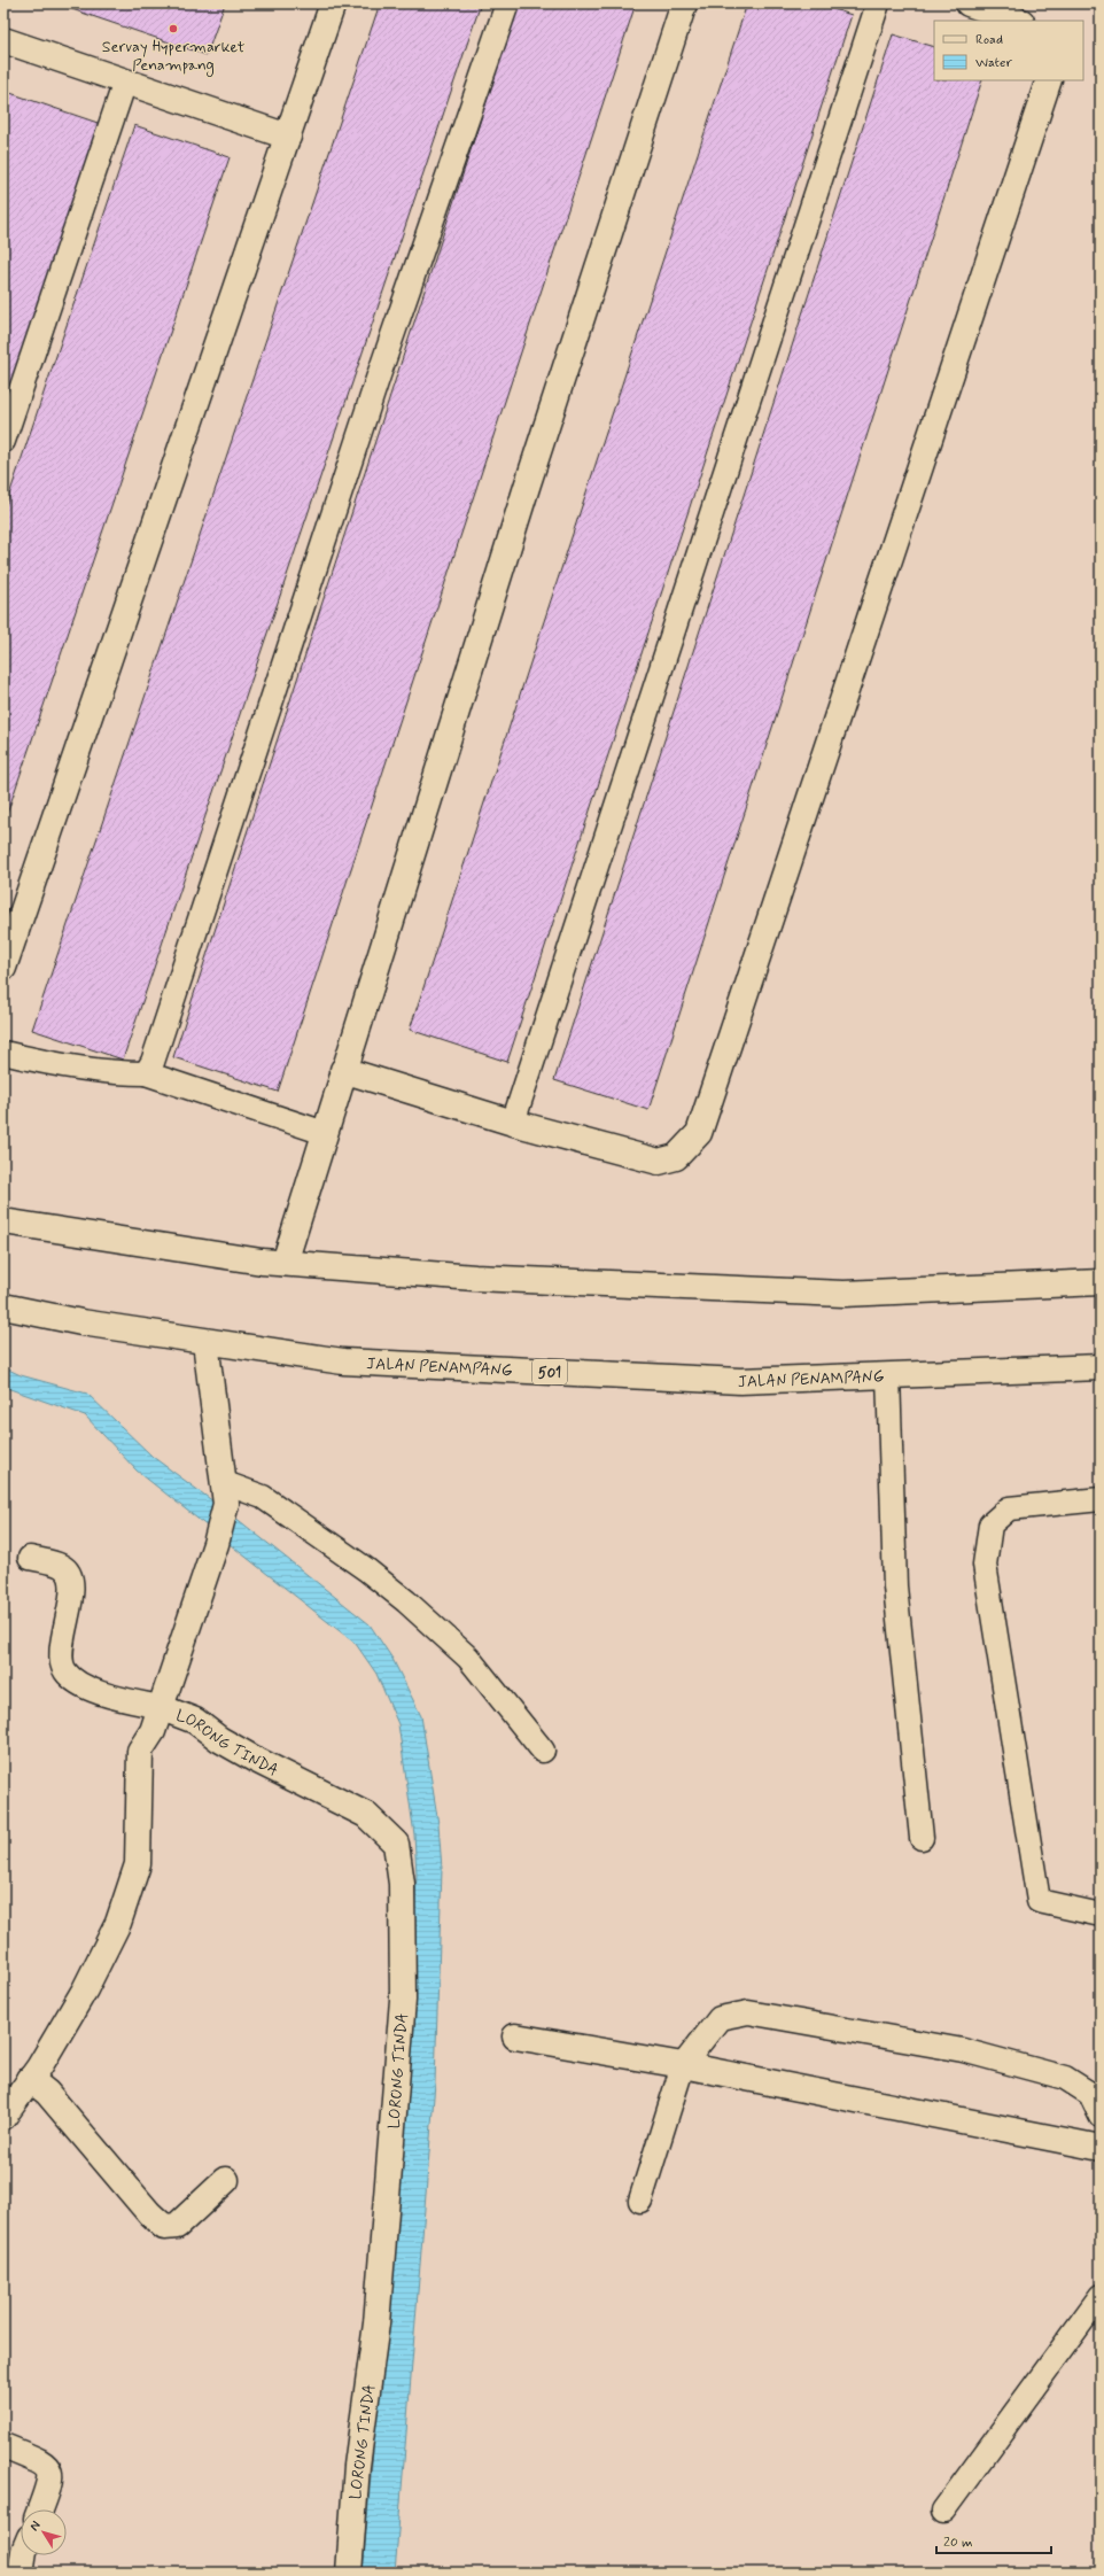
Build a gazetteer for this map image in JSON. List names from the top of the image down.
{
  "streets": {
    "street": ["JALAN PENAMPANG", "501", "LORONG TINDA"]
  },
  "places": ["Servay Hypermarket Penampang"],
  "legend": ["Road", "Water"],
  "scale_bar": "20 m",
  "north": "top left"
}
